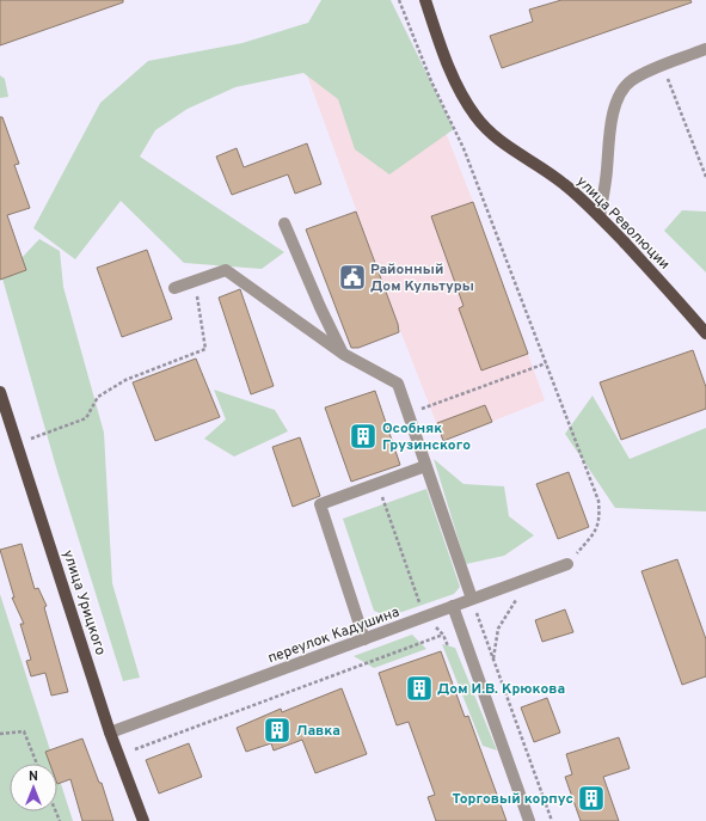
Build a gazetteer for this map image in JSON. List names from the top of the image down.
{
  "streets": {
    "main road": ["улица Революции", "улица Урицкого"],
    "street": ["переулок Кадушина"]
  },
  "crossings": [
    ["улица Урицкого", "переулок Кадушина"]
  ],
  "places": {
    "public building": ["Районный Дом Культуры"],
    "building": [
      "Особняк Грузинского",
      "Дом И.В. Крюкова",
      "Лавка",
      "Торговый корпус"
    ]
  },
  "north": "top"
}
